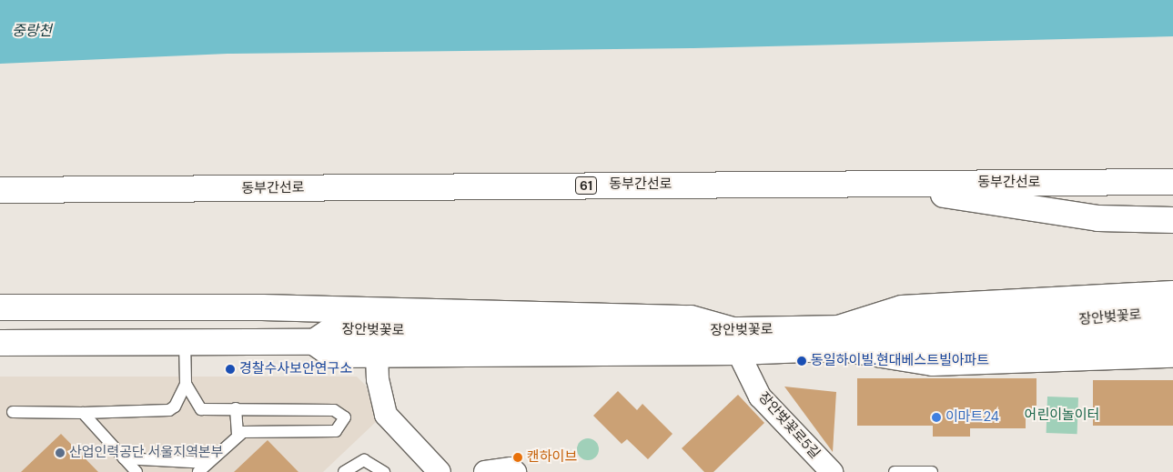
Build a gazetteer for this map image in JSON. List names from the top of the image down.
{
  "streets": {
    "main road": ["동부간선로", "61", "장안벚꽃로"],
    "street": ["장안벚꽃로5길"]
  },
  "crossings": [
    ["장안벚꽃로", "장안벚꽃로5길"]
  ],
  "water": ["중랑천"],
  "parks": ["어린이놀이터"],
  "places": [
    "동일하이빌.현대베스트빌아파트",
    "경찰수사보안연구소",
    "이마트24",
    "산업인력공단 서울지역본부",
    "캔하이브"
  ]
}
